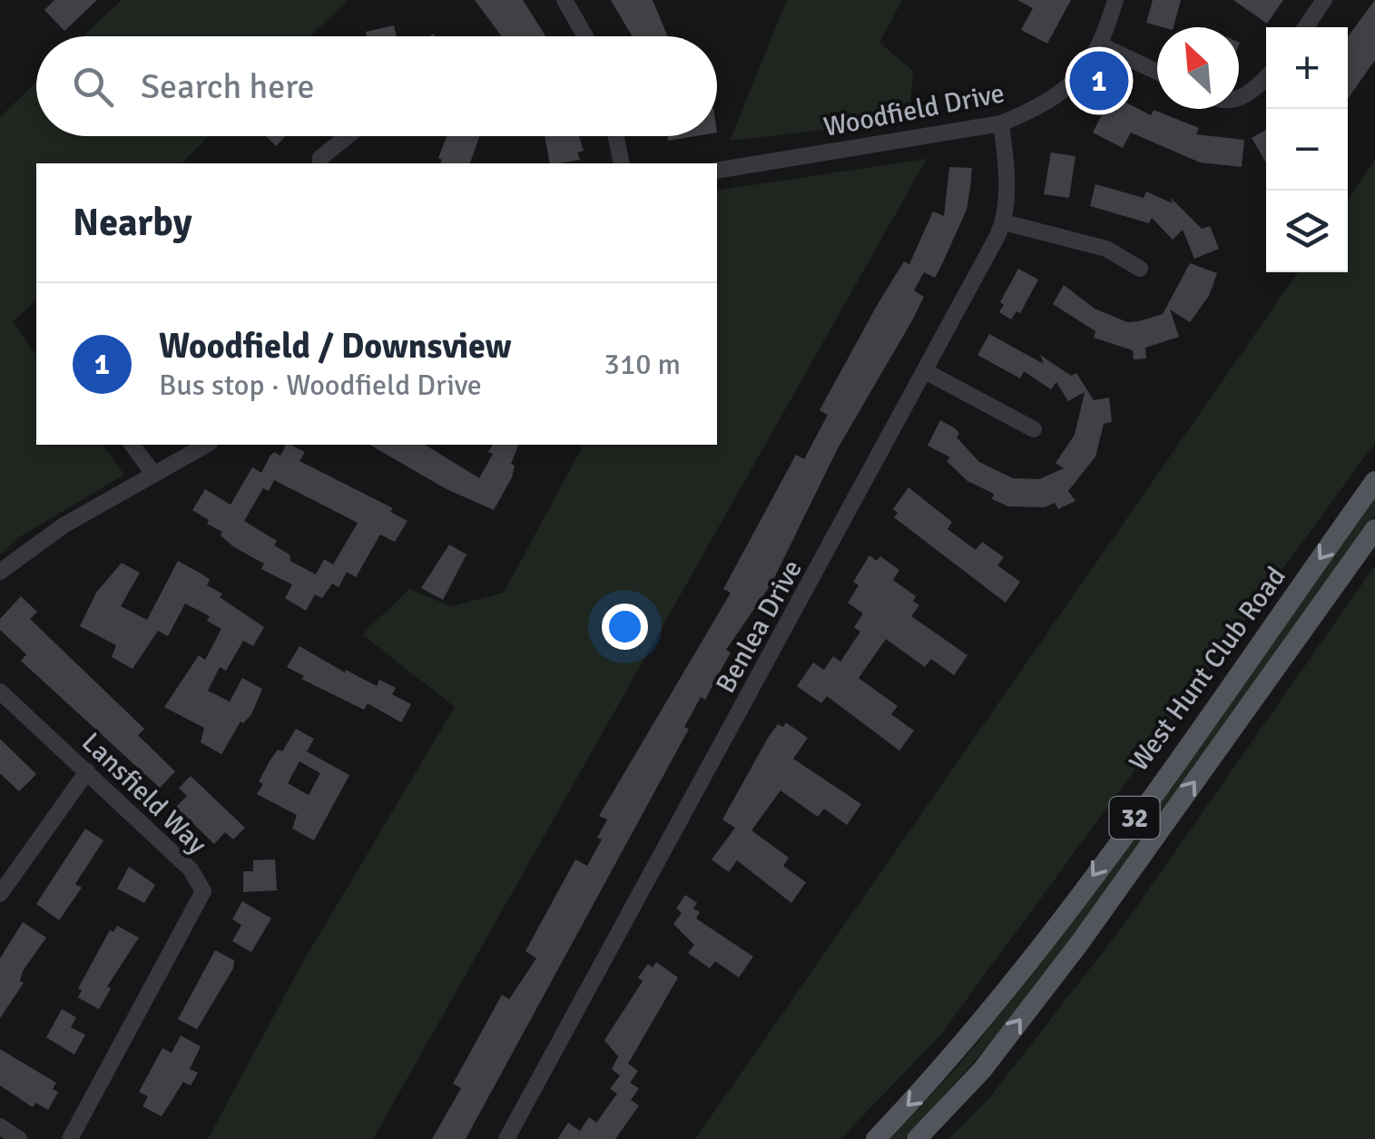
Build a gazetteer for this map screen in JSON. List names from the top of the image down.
{
  "streets": {
    "main road": ["West Hunt Club Road", "32"],
    "street": ["Woodfield Drive", "Benlea Drive", "Lansfield Way"]
  },
  "crossings": [
    ["Woodfield Drive", "Benlea Drive"]
  ],
  "north": "top left",
  "page": {
    "map_buttons": ["+", "−"],
    "search": "Search here",
    "pins": "1",
    "heading": "Nearby",
    "list": [
      {
        "mark": "1",
        "name": "Woodfield / Downsview",
        "note": "Bus stop · Woodfield Drive",
        "value": "310 m"
      }
    ]
  }
}
